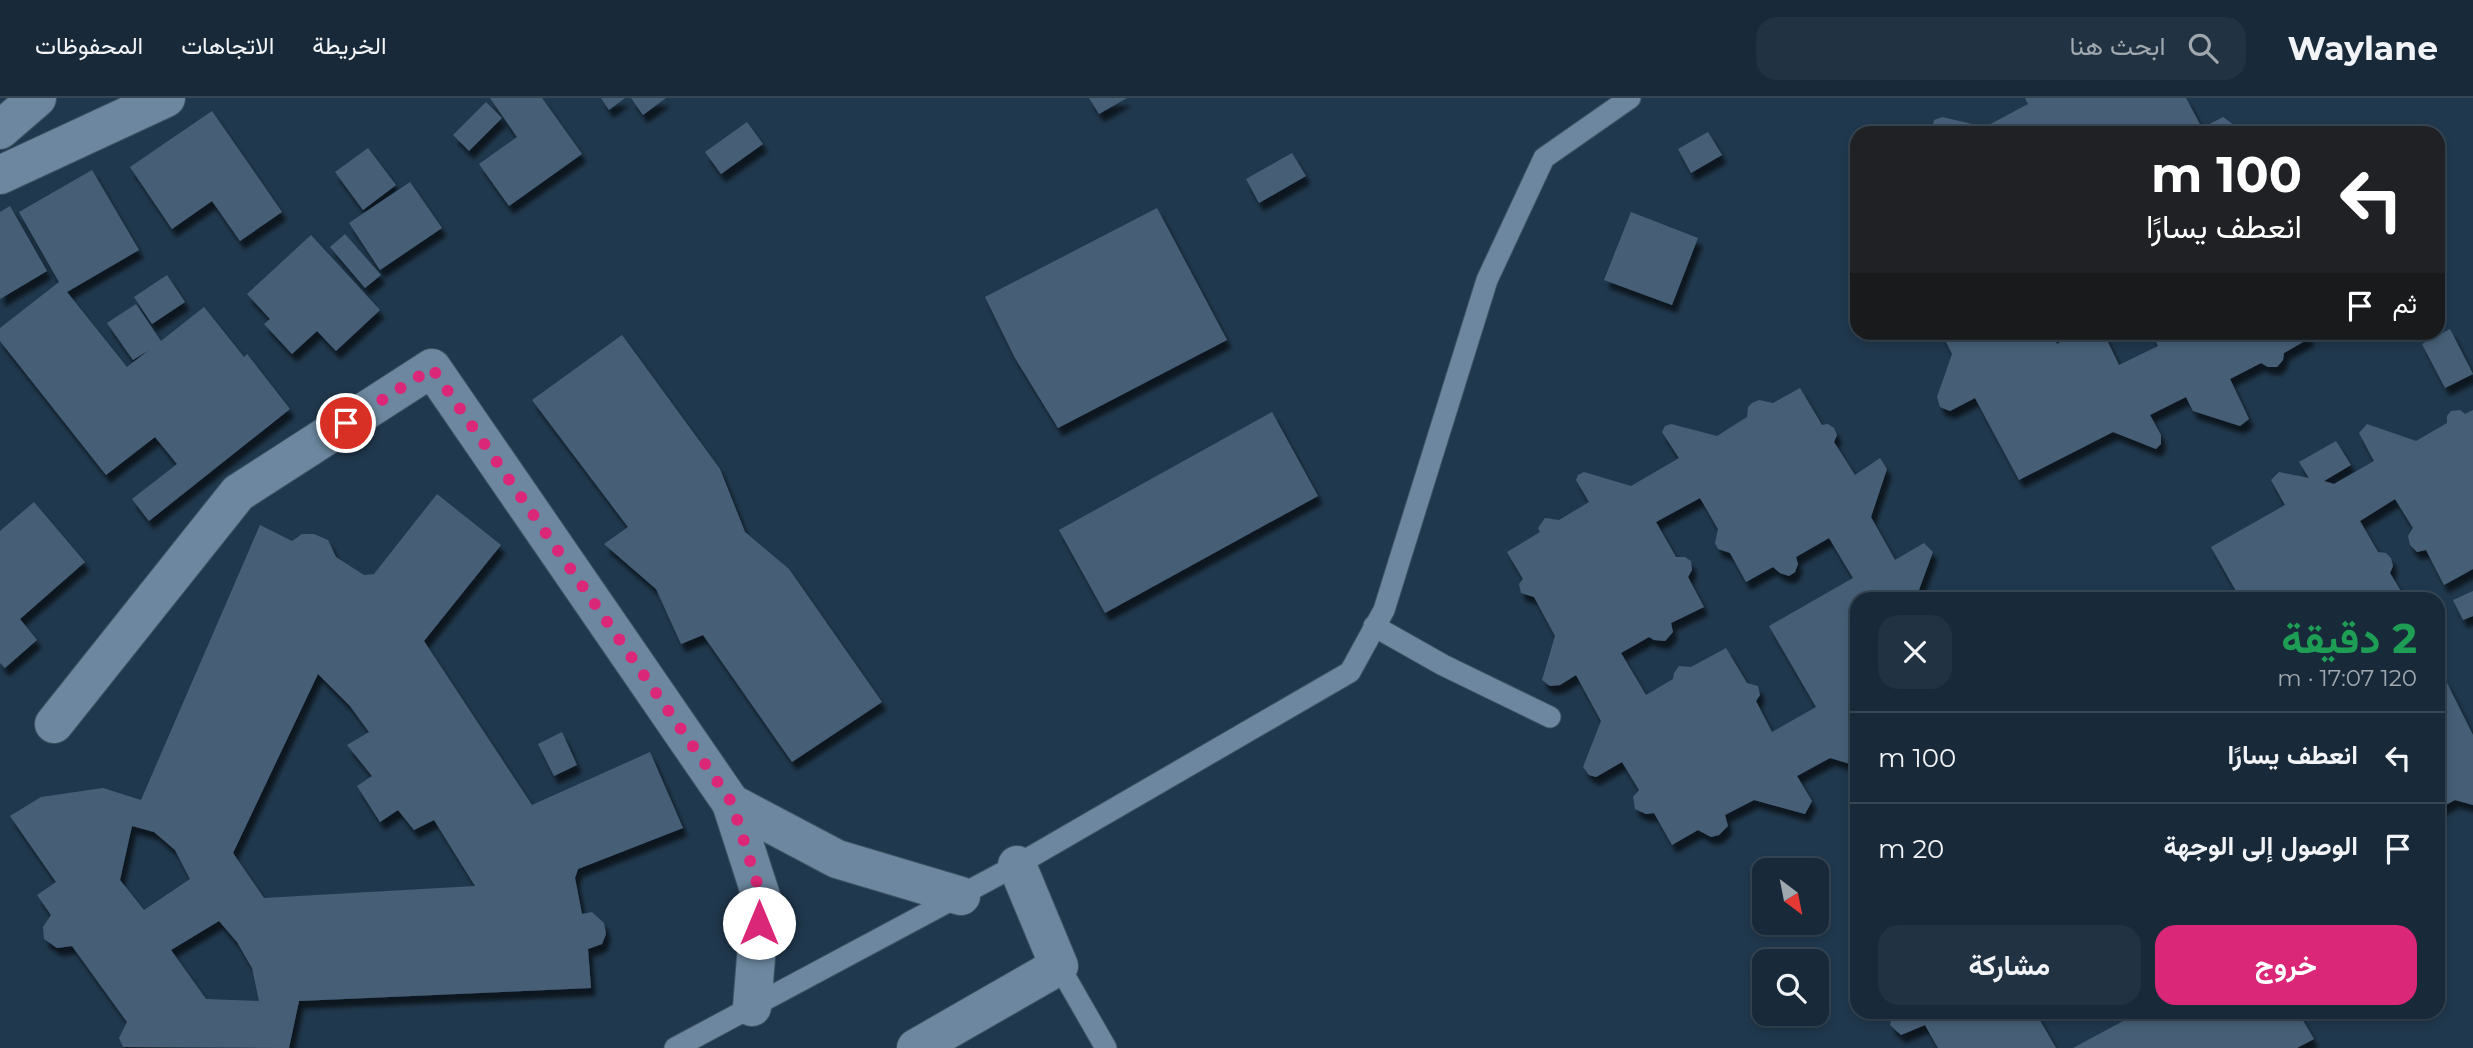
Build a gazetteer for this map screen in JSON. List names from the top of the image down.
{
  "north": "bottom right",
  "page": {
    "header": "Waylane",
    "search": "ابحث هنا",
    "nav": ["الخريطة", "الاتجاهات", "المحفوظات"],
    "turn": ["100 m", "انعطف يسارًا"],
    "then": "ثم",
    "heading": ["2 دقيقة", "120 m · 17:07"],
    "list": [
      {
        "name": "انعطف يسارًا",
        "value": "100 m"
      },
      {
        "name": "الوصول إلى الوجهة",
        "value": "20 m"
      }
    ],
    "buttons": ["خروج", "مشاركة"]
  }
}
